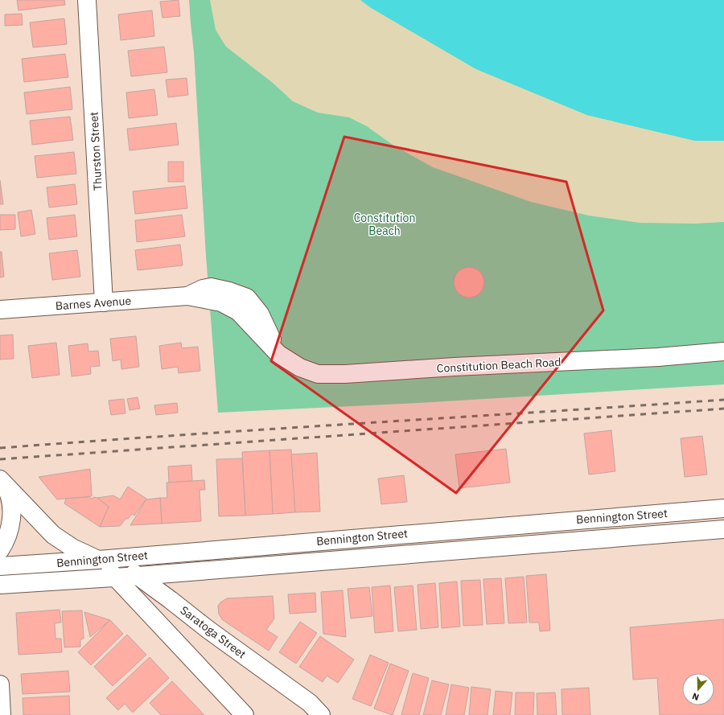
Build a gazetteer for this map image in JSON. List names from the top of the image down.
{
  "streets": {
    "main road": [
      "Thurston Street",
      "Barnes Avenue",
      "Constitution Beach Road",
      "Bennington Street",
      "Saratoga Street"
    ]
  },
  "crossings": [
    ["Thurston Street", "Barnes Avenue"],
    ["Barnes Avenue", "Constitution Beach Road"],
    ["Bennington Street", "Saratoga Street"]
  ],
  "parks": ["Constitution Beach"],
  "north": "bottom"
}
